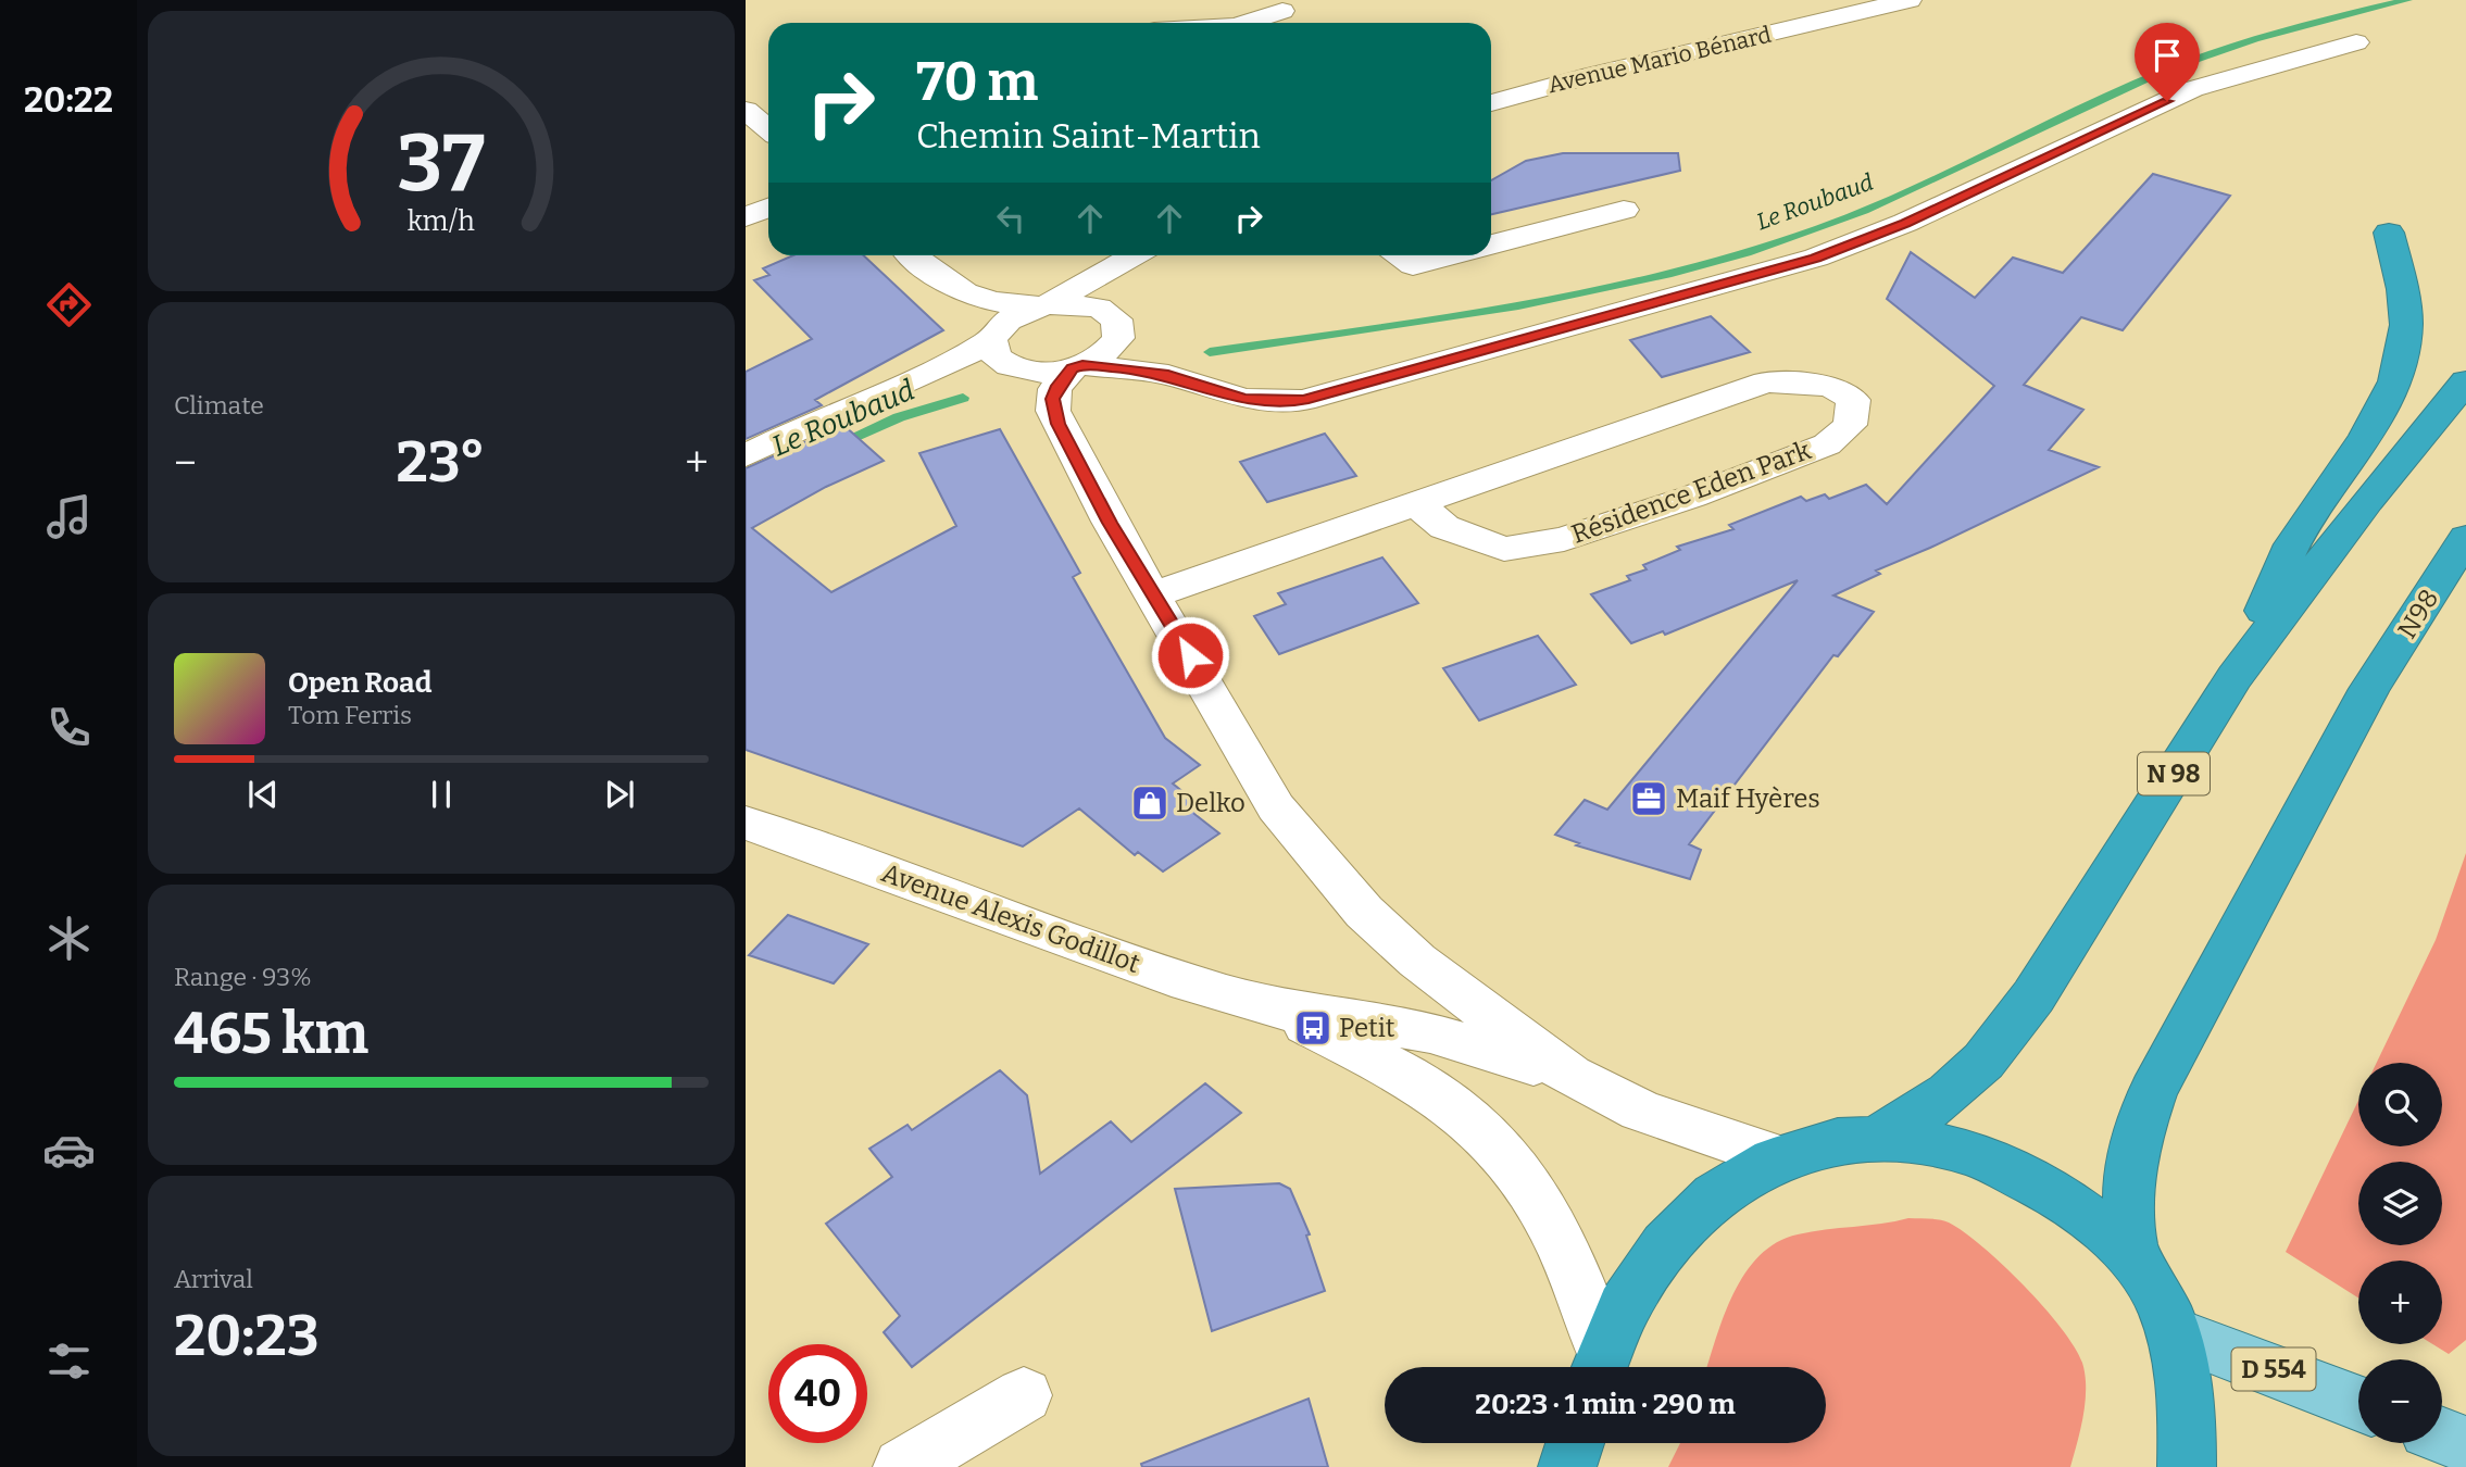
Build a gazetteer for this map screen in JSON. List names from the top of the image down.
{
  "streets": {
    "highway": ["N98", "N 98"],
    "main road": ["D 554"],
    "street": ["Avenue Mario Bénard", "Résidence Eden Park", "Avenue Alexis Godillot"]
  },
  "water": ["Le Roubaud"],
  "places": {
    "office": ["Maif Hyères"],
    "shop": ["Delko"],
    "bus stop": ["Petit"]
  },
  "page": {
    "tabs": "20:22",
    "turn": ["70 m", "Chemin Saint-Martin"],
    "tile": [
      "Climate",
      ["Range · 93%", "465 km"],
      ["Arrival", "20:23"]
    ],
    "heat": ["−", "23°", "+"],
    "song": ["Open Road", "Tom Ferris"],
    "map_buttons": ["+", "−"],
    "limit": "40",
    "trip": "20:23 · 1 min · 290 m",
    "gauge": ["37", "km/h"]
  }
}
